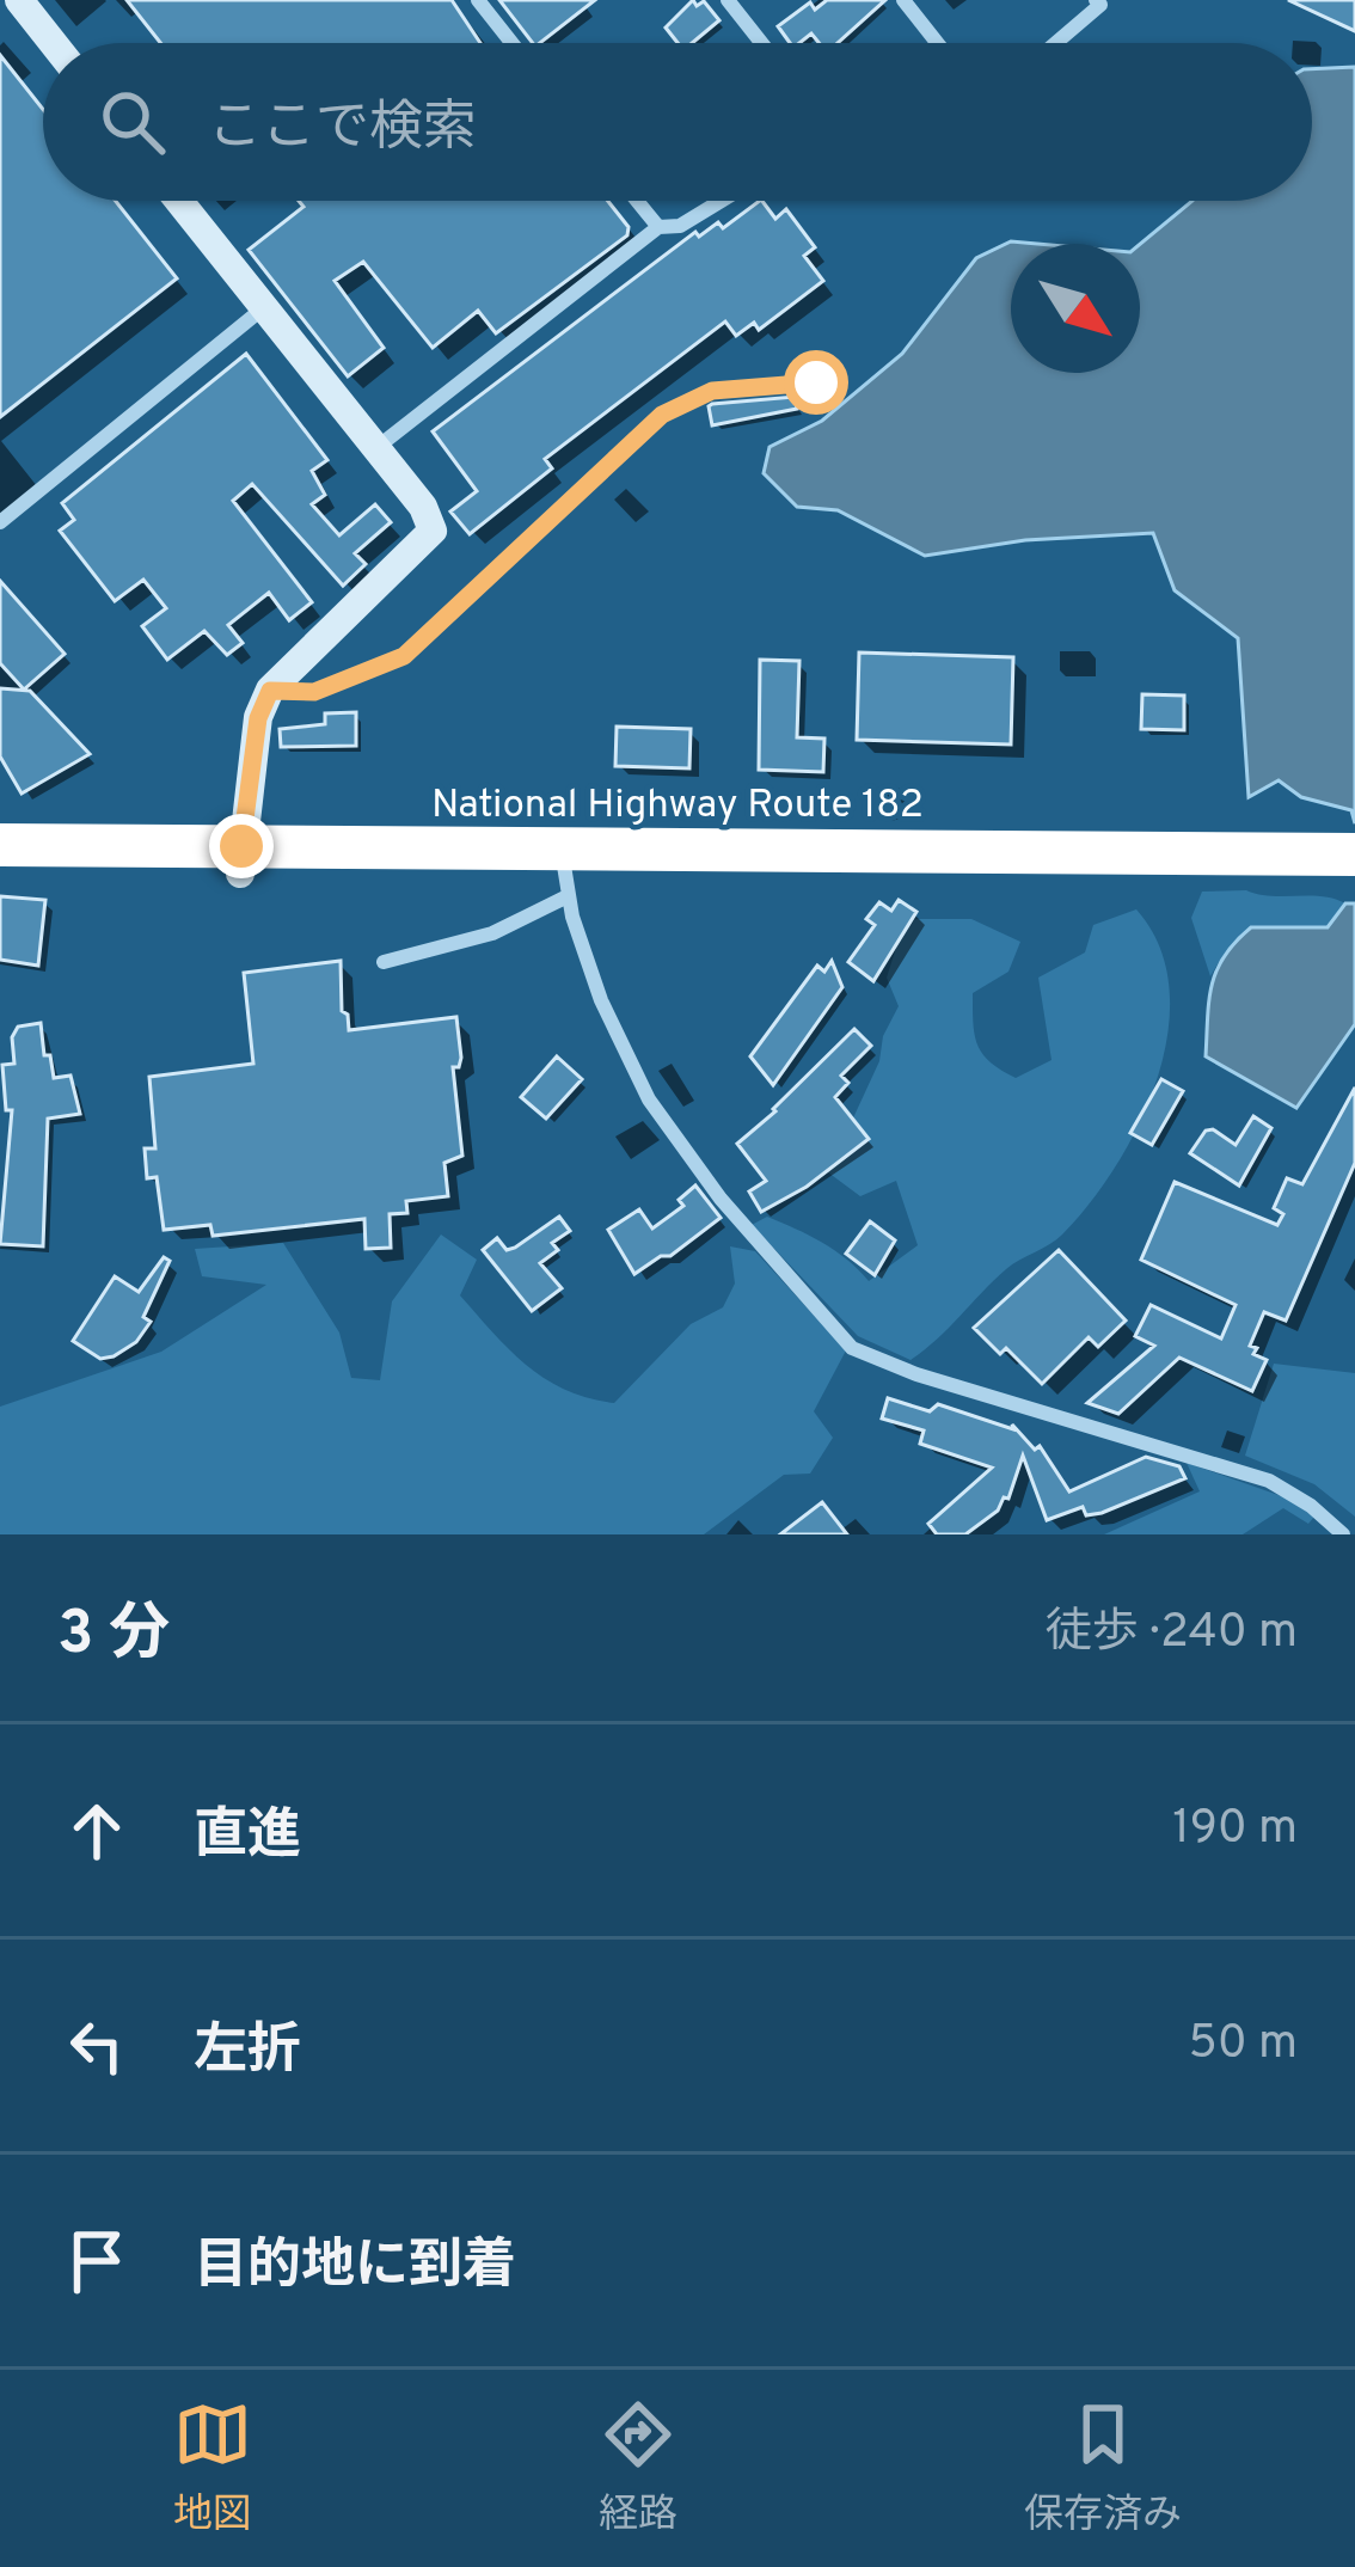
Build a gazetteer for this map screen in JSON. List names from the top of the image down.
{
  "streets": {
    "highway": ["National Highway Route 182"]
  },
  "north": "bottom right",
  "page": {
    "search": "ここで検索",
    "heading": ["3 分", "徒歩 · 240 m"],
    "list": [
      ["直進", "190 m"],
      ["左折", "50 m"],
      "目的地に到着"
    ],
    "nav": ["地図", "経路", "保存済み"]
  }
}
